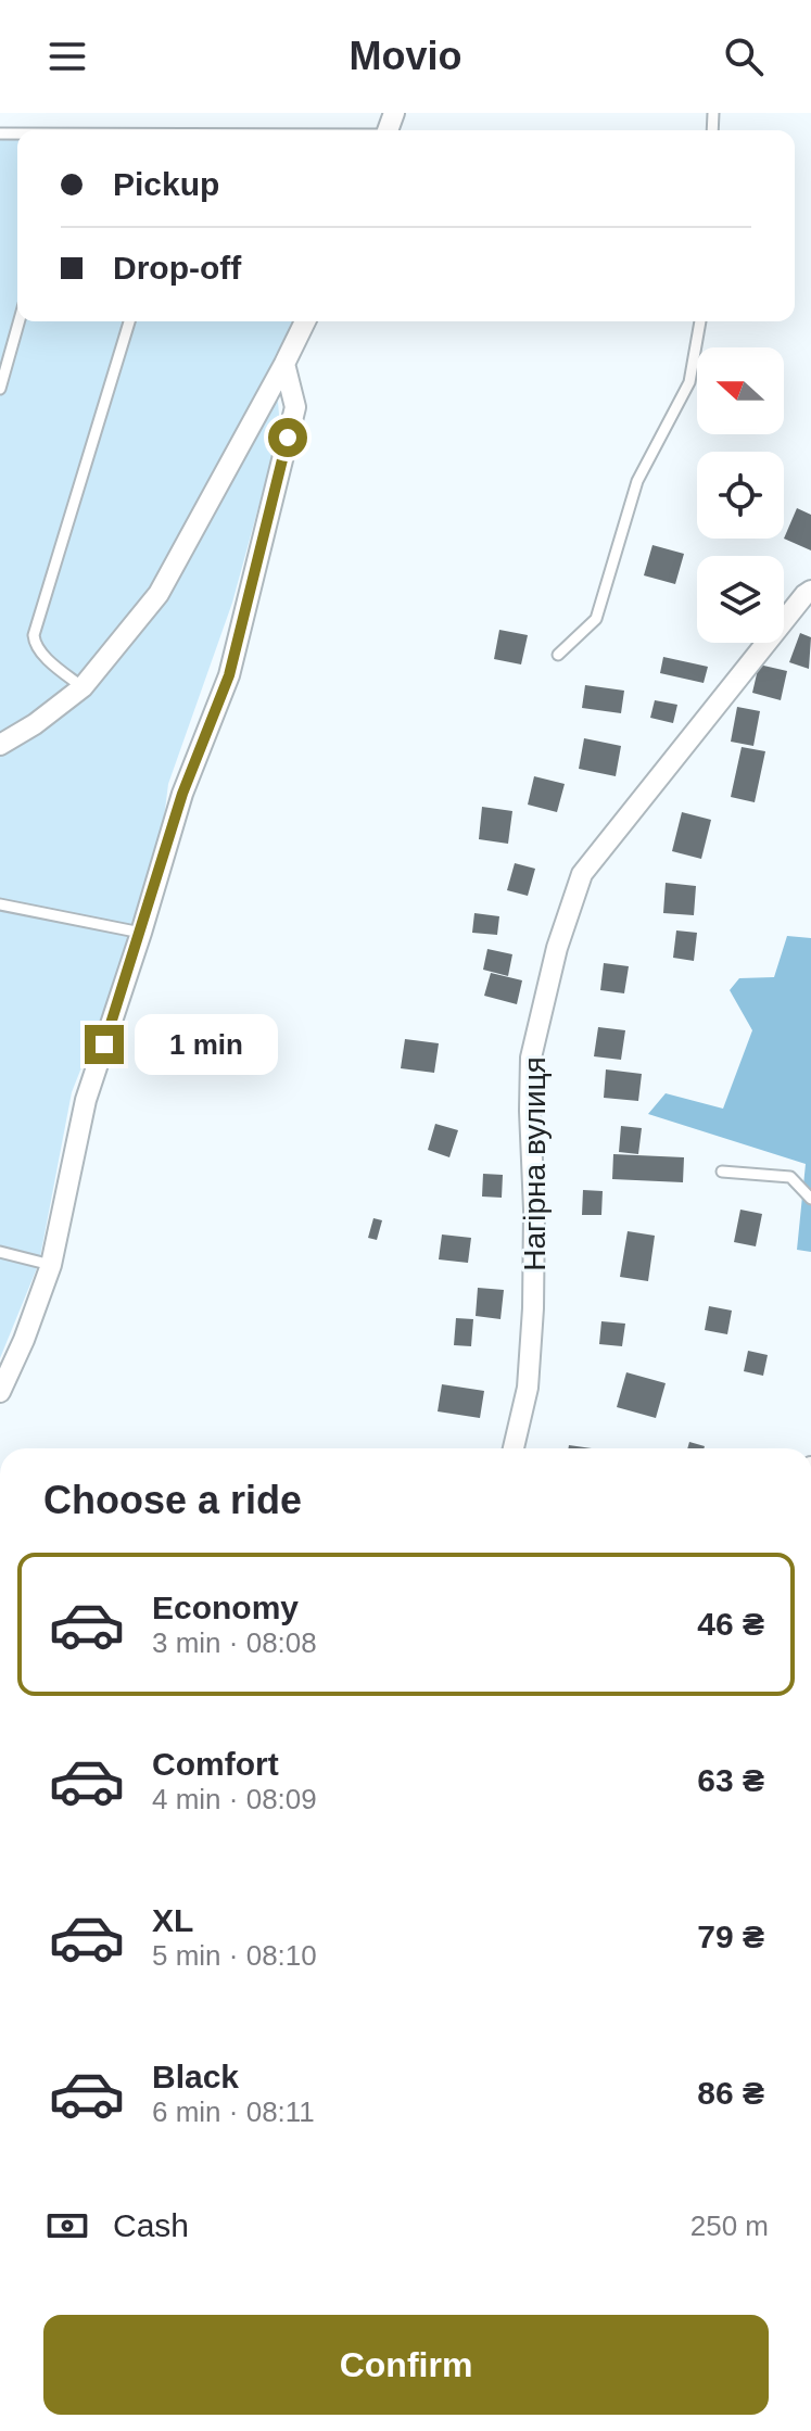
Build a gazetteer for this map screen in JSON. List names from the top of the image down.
{
  "streets": {
    "street": ["Нагірна вулиця"]
  },
  "north": "left",
  "page": {
    "header": "Movio",
    "banner": ["Pickup", "Drop-off"],
    "bubble": "1 min",
    "heading": "Choose a ride",
    "list": [
      {
        "name": "Economy",
        "note": "3 min · 08:08",
        "value": "46 ₴"
      },
      {
        "name": "Comfort",
        "note": "4 min · 08:09",
        "value": "63 ₴"
      },
      {
        "name": "XL",
        "note": "5 min · 08:10",
        "value": "79 ₴"
      },
      {
        "name": "Black",
        "note": "6 min · 08:11",
        "value": "86 ₴"
      }
    ],
    "pay": ["Cash", "250 m"],
    "buttons": "Confirm"
  }
}
